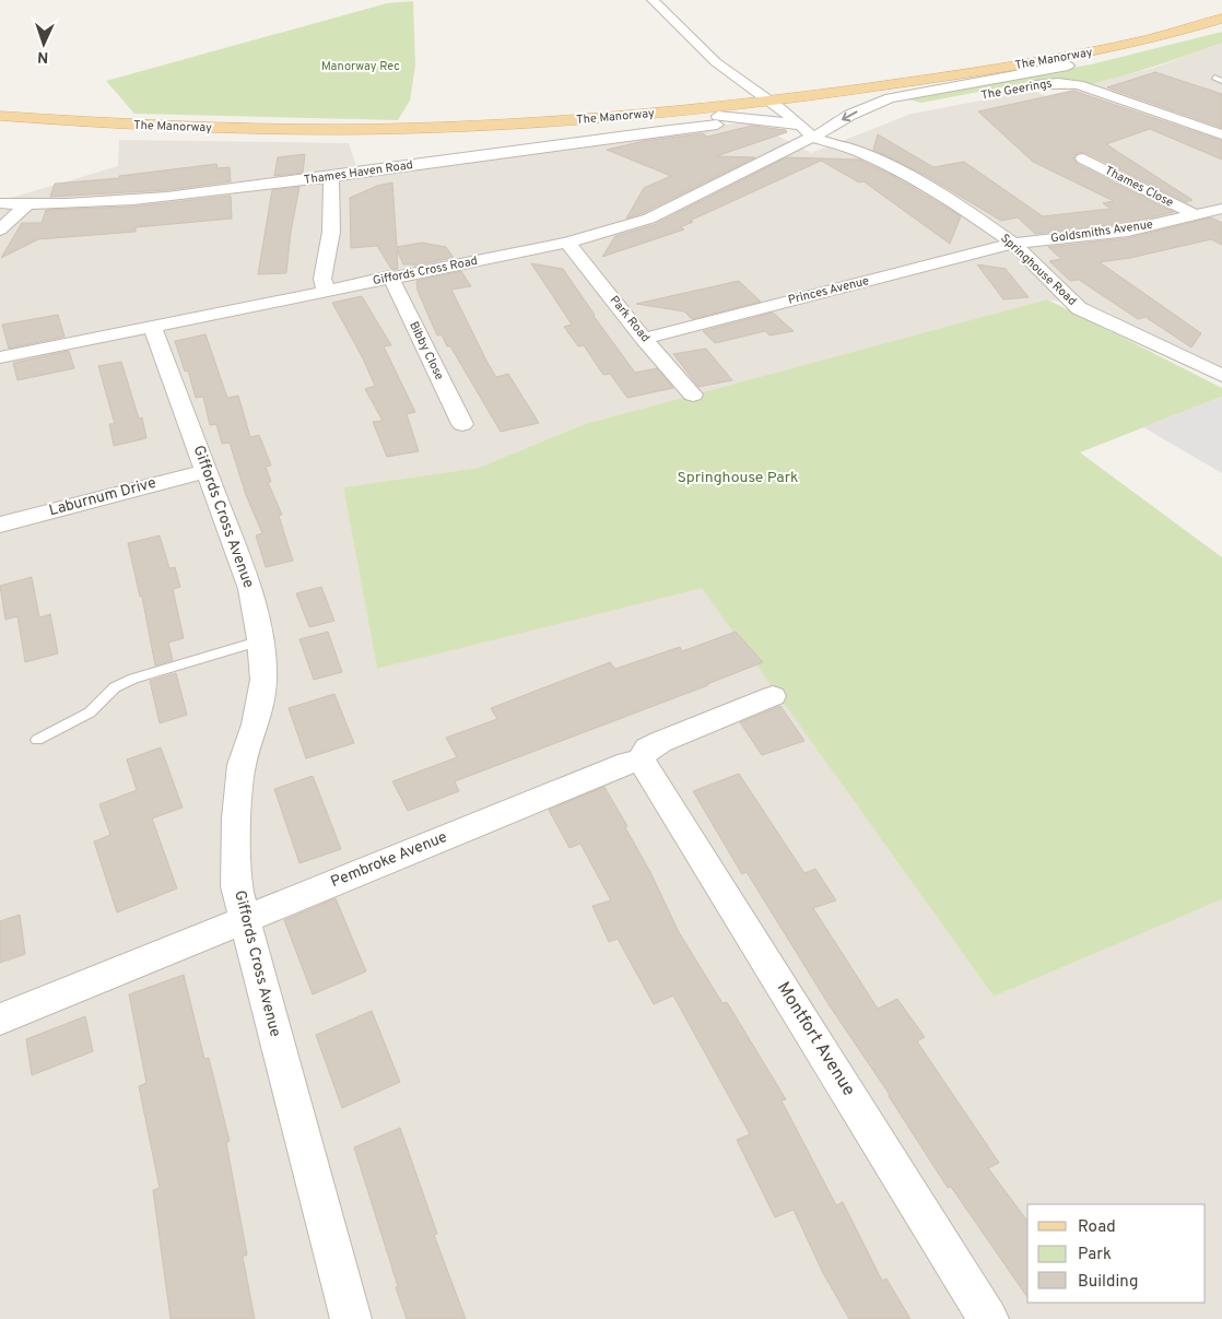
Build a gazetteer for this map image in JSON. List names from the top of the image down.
{
  "streets": {
    "main road": ["The Manorway"],
    "street": [
      "The Geerings",
      "Thames Haven Road",
      "Thames Close",
      "Goldsmiths Avenue",
      "Springhouse Road",
      "Giffords Cross Road",
      "Princes Avenue",
      "Park Road",
      "Bibby Close",
      "Laburnum Drive",
      "Giffords Cross Avenue",
      "Pembroke Avenue",
      "Montfort Avenue"
    ]
  },
  "crossings": [
    ["The Manorway", "Thames Haven Road"],
    ["The Manorway", "Springhouse Road"],
    ["The Manorway", "Giffords Cross Road"],
    ["Thames Haven Road", "Springhouse Road"],
    ["Thames Close", "Goldsmiths Avenue"],
    ["Goldsmiths Avenue", "Springhouse Road"],
    ["Goldsmiths Avenue", "Princes Avenue"],
    ["Springhouse Road", "Giffords Cross Road"],
    ["Springhouse Road", "Princes Avenue"],
    ["Giffords Cross Road", "Park Road"],
    ["Giffords Cross Road", "Bibby Close"],
    ["Giffords Cross Road", "Giffords Cross Avenue"],
    ["Princes Avenue", "Park Road"],
    ["Laburnum Drive", "Giffords Cross Avenue"],
    ["Giffords Cross Avenue", "Pembroke Avenue"],
    ["Pembroke Avenue", "Montfort Avenue"]
  ],
  "parks": ["Manorway Rec", "Springhouse Park"],
  "legend": ["Road", "Park", "Building"],
  "north": "bottom"
}
